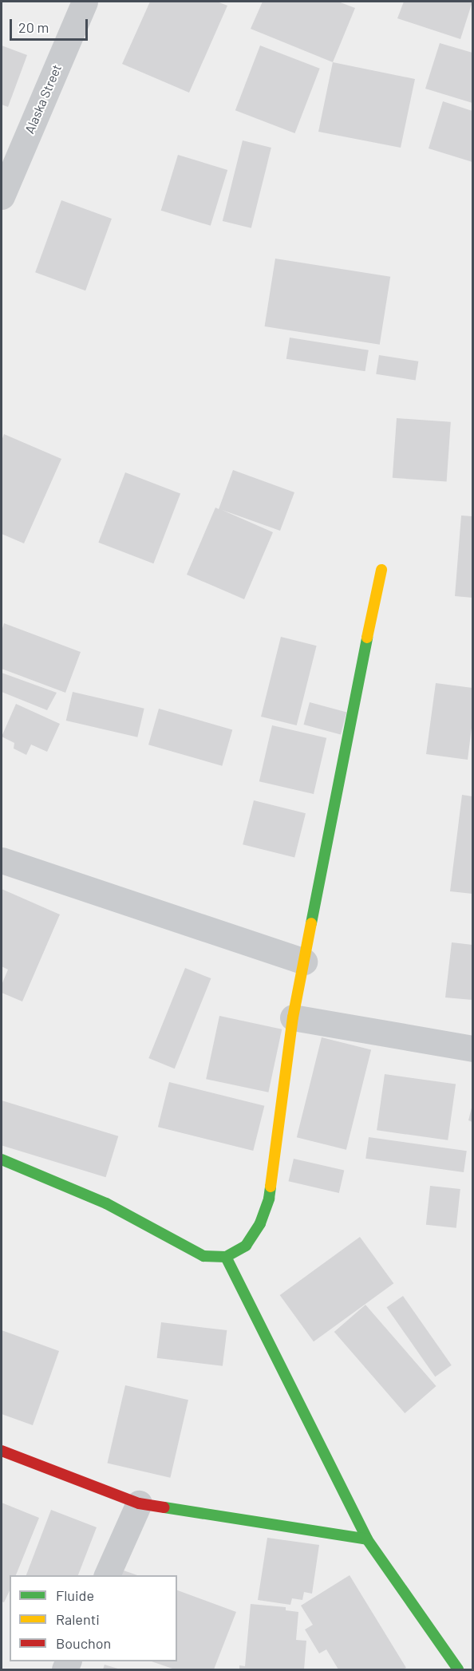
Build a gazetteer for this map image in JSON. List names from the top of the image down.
{
  "streets": {
    "street": ["Alaska Street"]
  },
  "legend": ["Fluide", "Ralenti", "Bouchon"],
  "scale_bar": "20 m"
}
